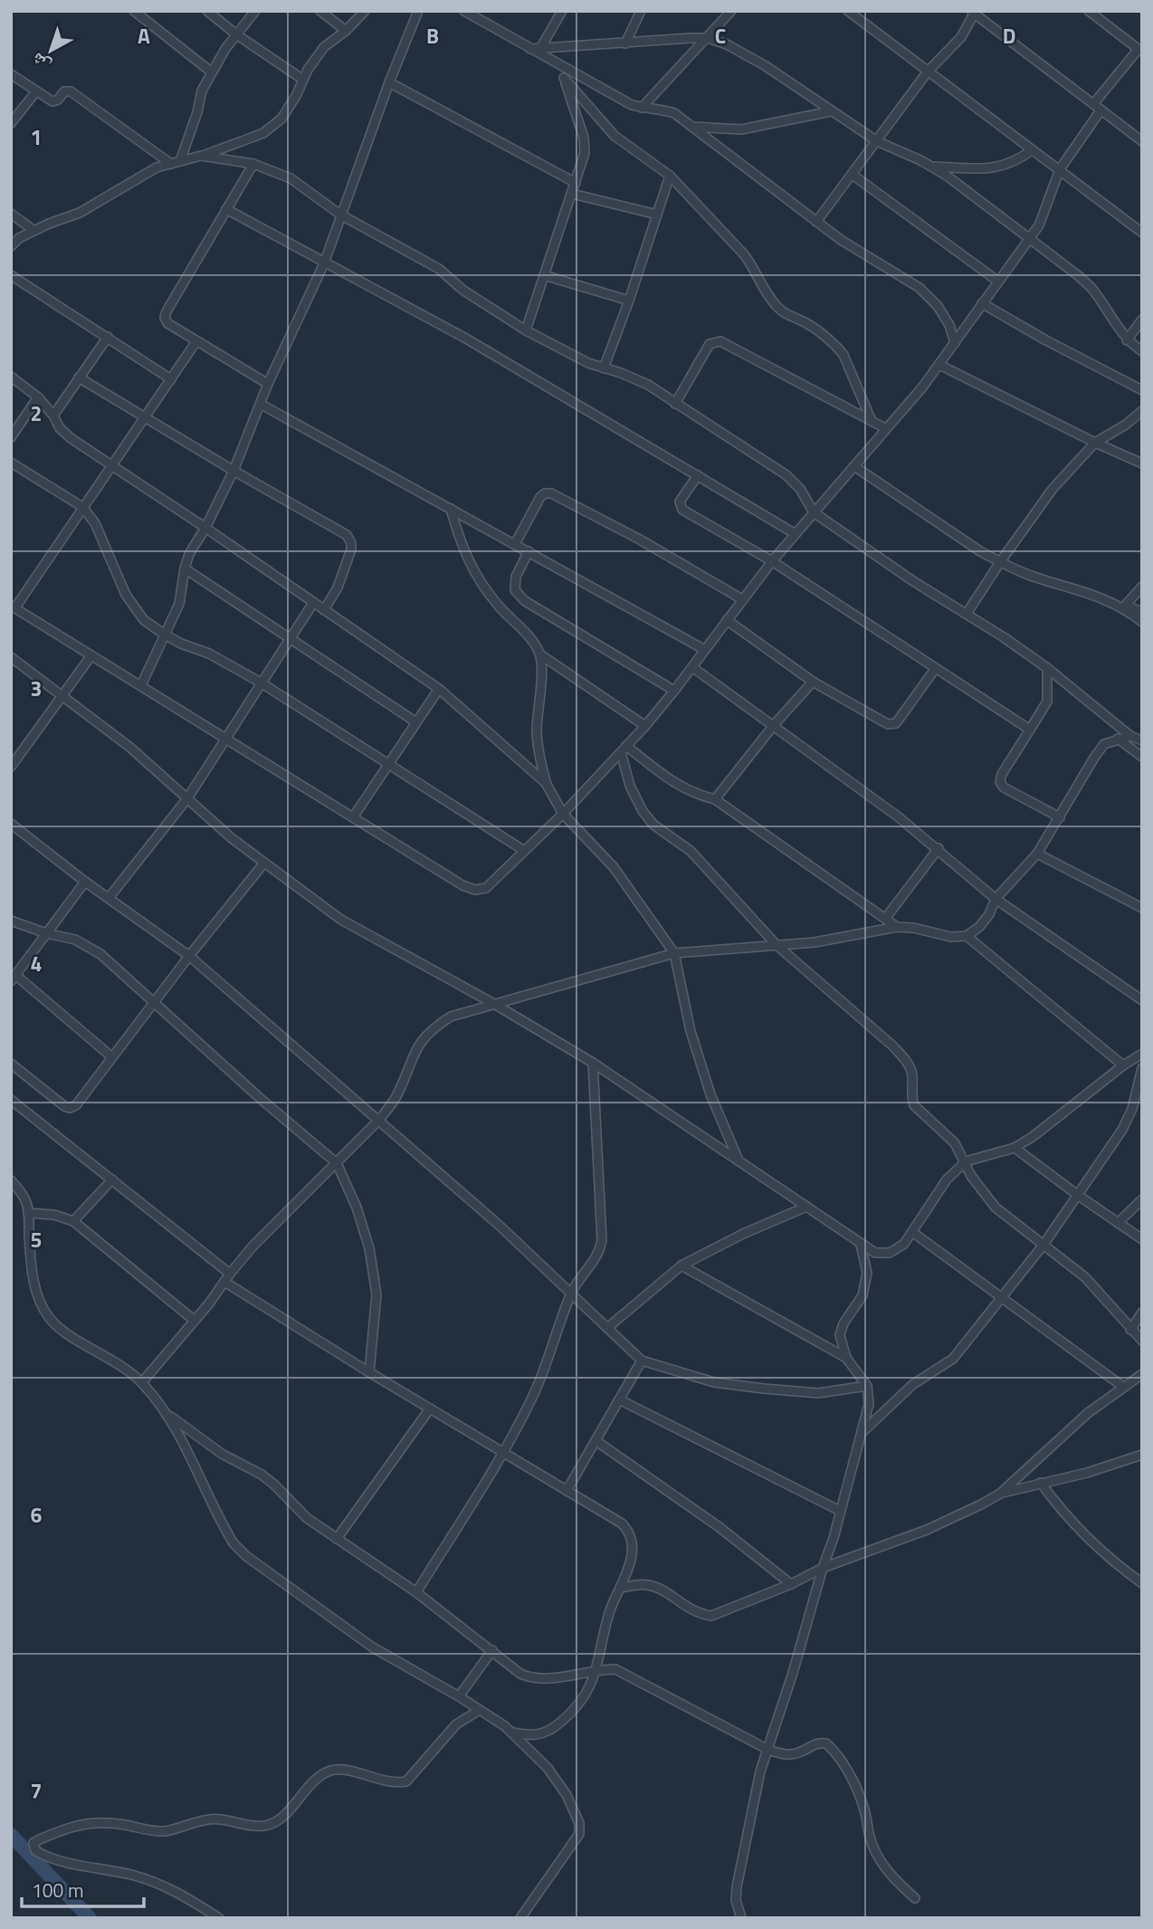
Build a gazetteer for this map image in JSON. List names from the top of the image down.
{
  "scale_bar": "100 m",
  "north": "bottom left",
  "grid": {
    "columns": [
      "A",
      "B",
      "C",
      "D"
    ],
    "rows": [
      "1",
      "2",
      "3",
      "4",
      "5",
      "6",
      "7"
    ]
  }
}
